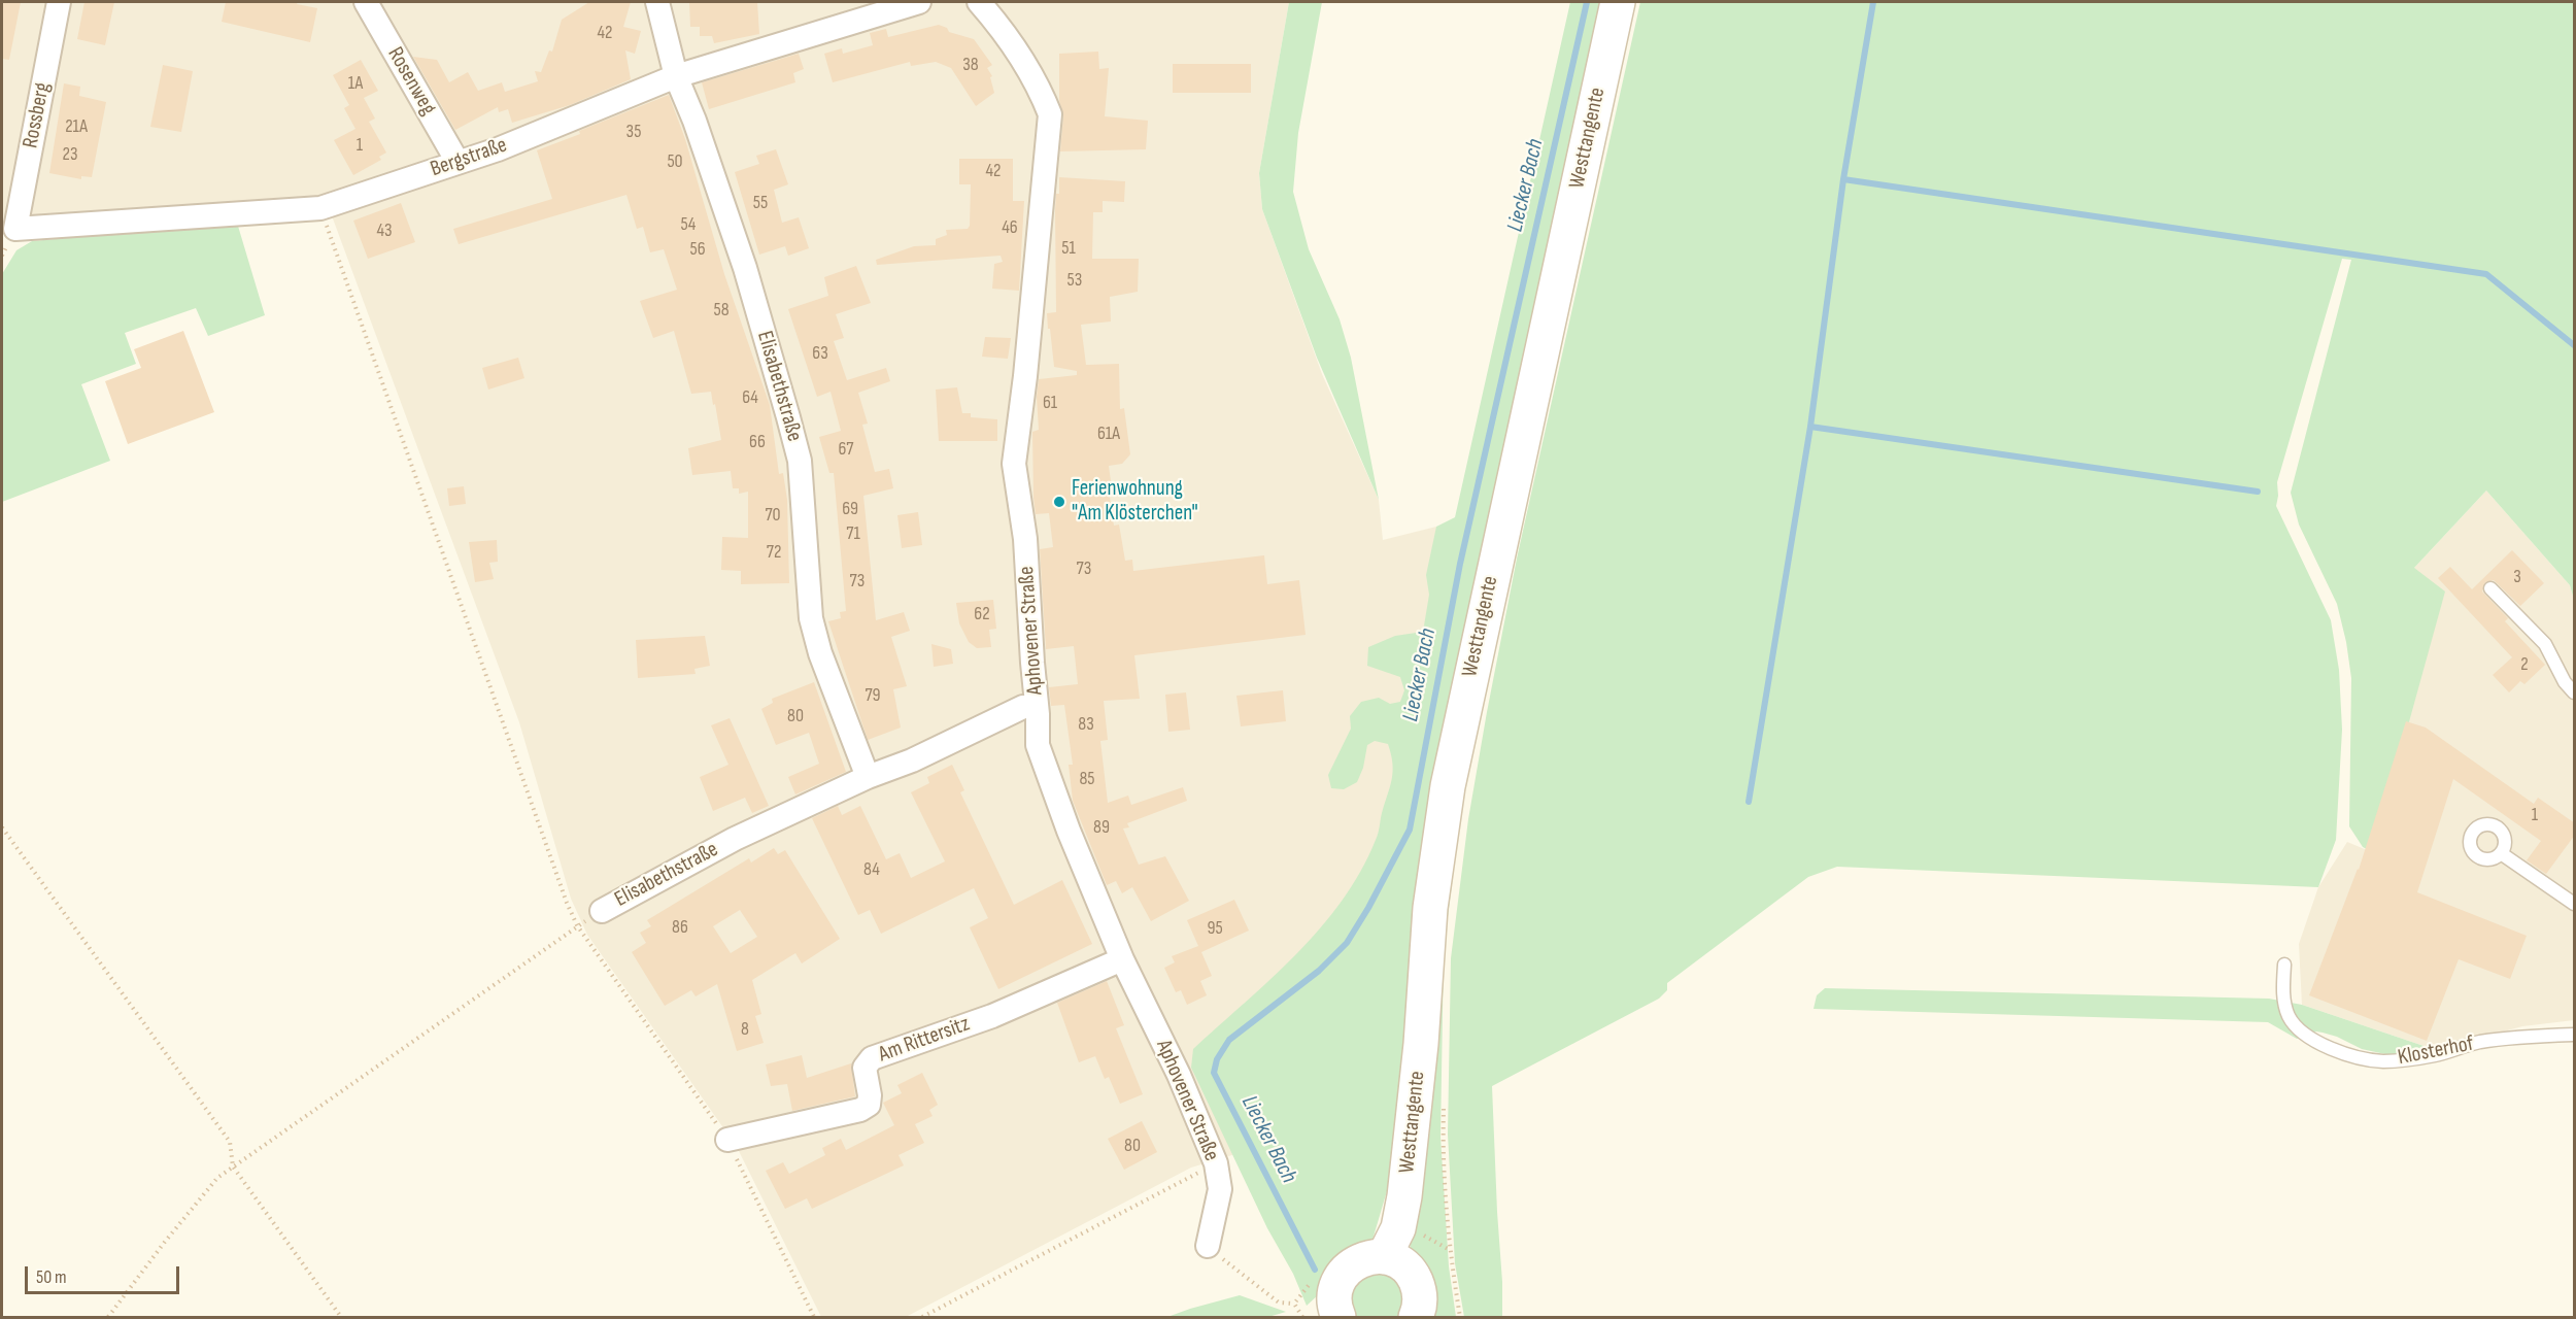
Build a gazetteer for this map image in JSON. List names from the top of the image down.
{
  "streets": {
    "main road": ["Westtangente"],
    "street": [
      "Rosenweg",
      "Rossberg",
      "Bergstraße",
      "Elisabethstraße",
      "Aphovener Straße",
      "Am Rittersitz"
    ],
    "lane": ["Klosterhof"]
  },
  "crossings": [
    ["Rosenweg", "Bergstraße"],
    ["Rossberg", "Bergstraße"],
    ["Bergstraße", "Elisabethstraße"],
    ["Elisabethstraße", "Aphovener Straße"],
    ["Aphovener Straße", "Am Rittersitz"]
  ],
  "water": ["Liecker Bach"],
  "places": ["Ferienwohnung \"Am Klösterchen\""],
  "house_numbers": [
    "42",
    "38",
    "1A",
    "21A",
    "35",
    "1",
    "23",
    "50",
    "42",
    "55",
    "54",
    "46",
    "43",
    "51",
    "56",
    "53",
    "58",
    "63",
    "64",
    "61",
    "61A",
    "66",
    "67",
    "69",
    "70",
    "71",
    "72",
    "73",
    "3",
    "73",
    "62",
    "2",
    "79",
    "80",
    "83",
    "85",
    "1",
    "89",
    "84",
    "86",
    "95",
    "8",
    "80"
  ],
  "scale_bar": "50 m"
}
